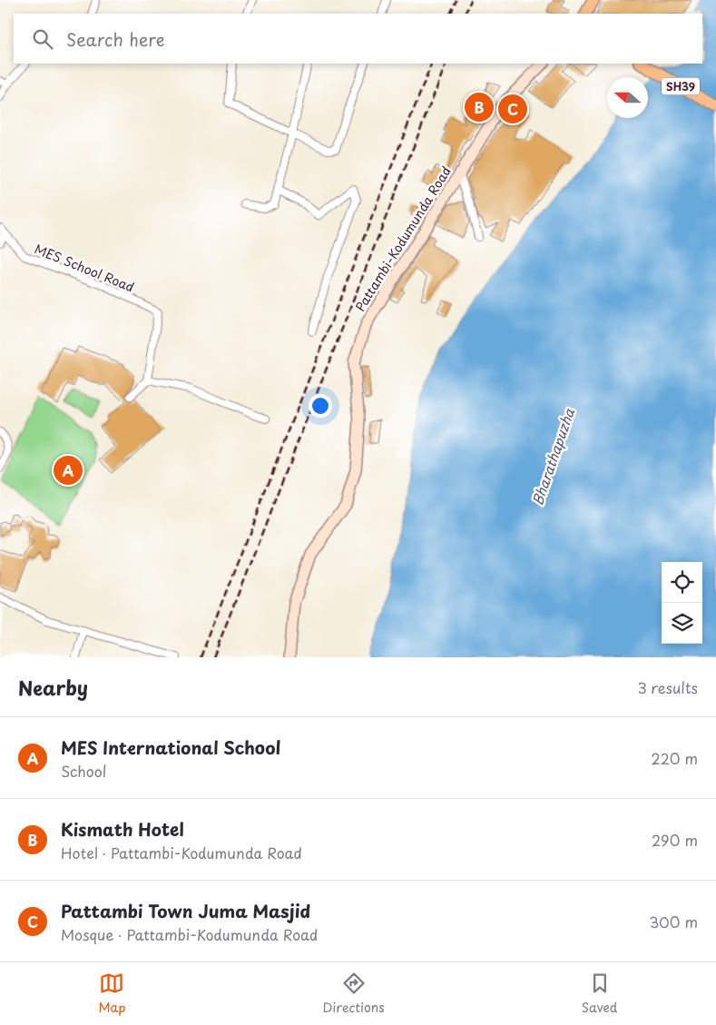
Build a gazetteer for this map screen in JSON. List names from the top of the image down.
{
  "streets": {
    "main road": ["SH39", "Pattambi-Kodumunda Road"],
    "street": ["MES School Road"]
  },
  "water": ["Bharathapuzha"],
  "north": "left",
  "page": {
    "search": "Search here",
    "pins": ["B", "C", "A"],
    "heading": ["Nearby", "3 results"],
    "list": [
      {
        "mark": "A",
        "name": "MES International School",
        "note": "School",
        "value": "220 m"
      },
      {
        "mark": "B",
        "name": "Kismath Hotel",
        "note": "Hotel · Pattambi-Kodumunda Road",
        "value": "290 m"
      },
      {
        "mark": "C",
        "name": "Pattambi Town Juma Masjid",
        "note": "Mosque · Pattambi-Kodumunda Road",
        "value": "300 m"
      }
    ],
    "nav": ["Map", "Directions", "Saved"]
  }
}
